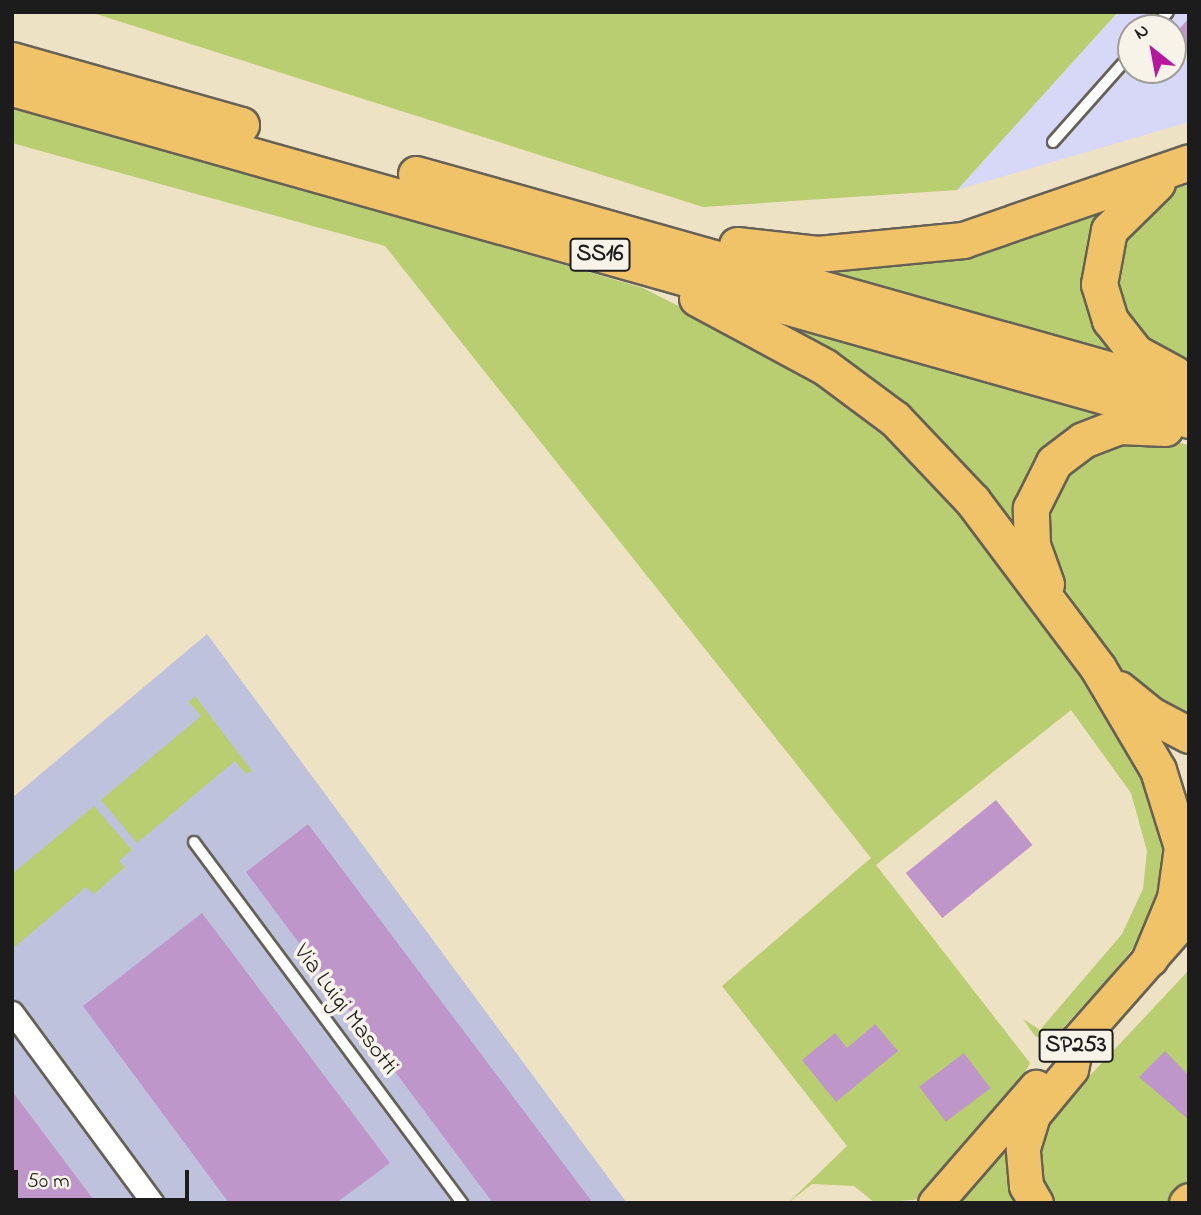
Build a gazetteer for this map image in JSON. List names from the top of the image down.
{
  "streets": {
    "highway": ["SS16"],
    "main road": ["SP253"],
    "lane": ["Via Luigi Masotti"]
  },
  "scale_bar": "50 m",
  "north": "top left"
}
